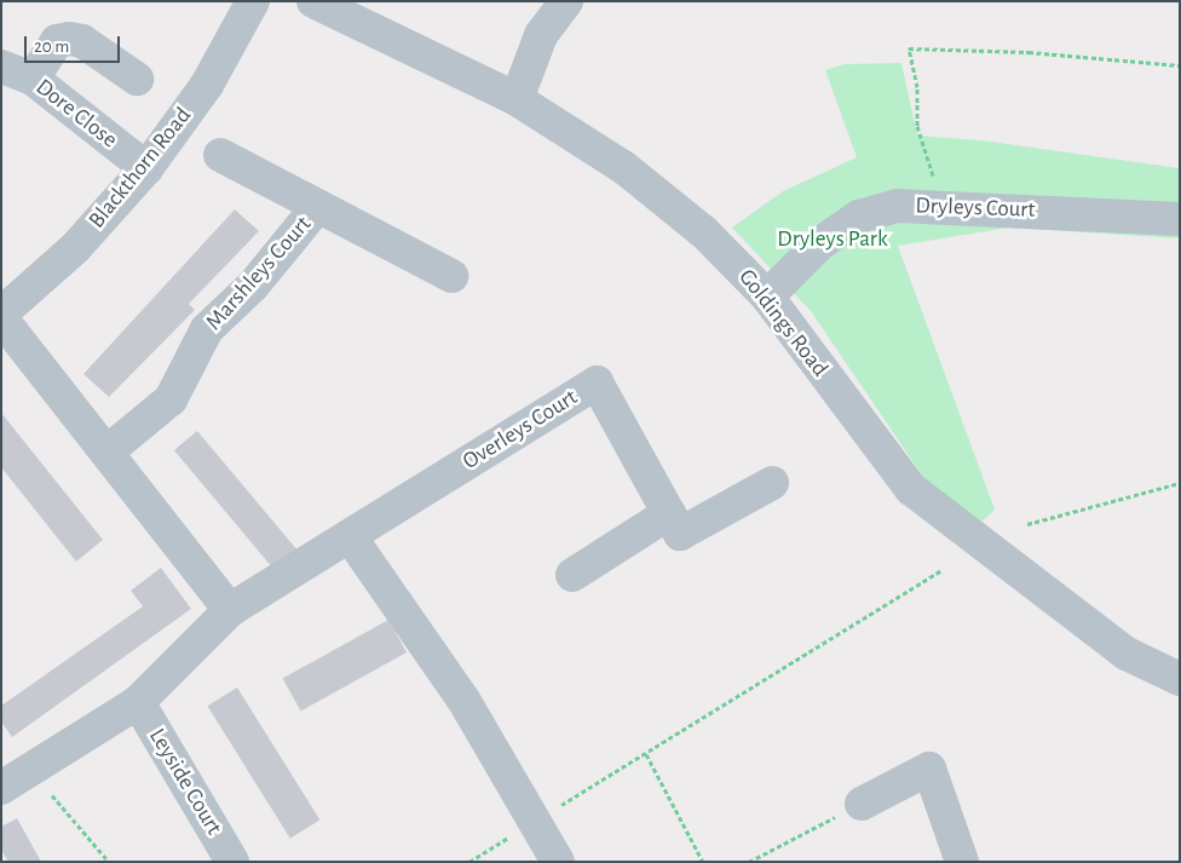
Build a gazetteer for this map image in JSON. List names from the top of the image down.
{
  "streets": {
    "street": [
      "Dore Close",
      "Blackthorn Road",
      "Dryleys Court",
      "Marshleys Court",
      "Goldings Road",
      "Overleys Court",
      "Leyside Court"
    ]
  },
  "crossings": [
    ["Dore Close", "Blackthorn Road"],
    ["Dryleys Court", "Goldings Road"],
    ["Overleys Court", "Leyside Court"]
  ],
  "parks": ["Dryleys Park"],
  "scale_bar": "20 m"
}
